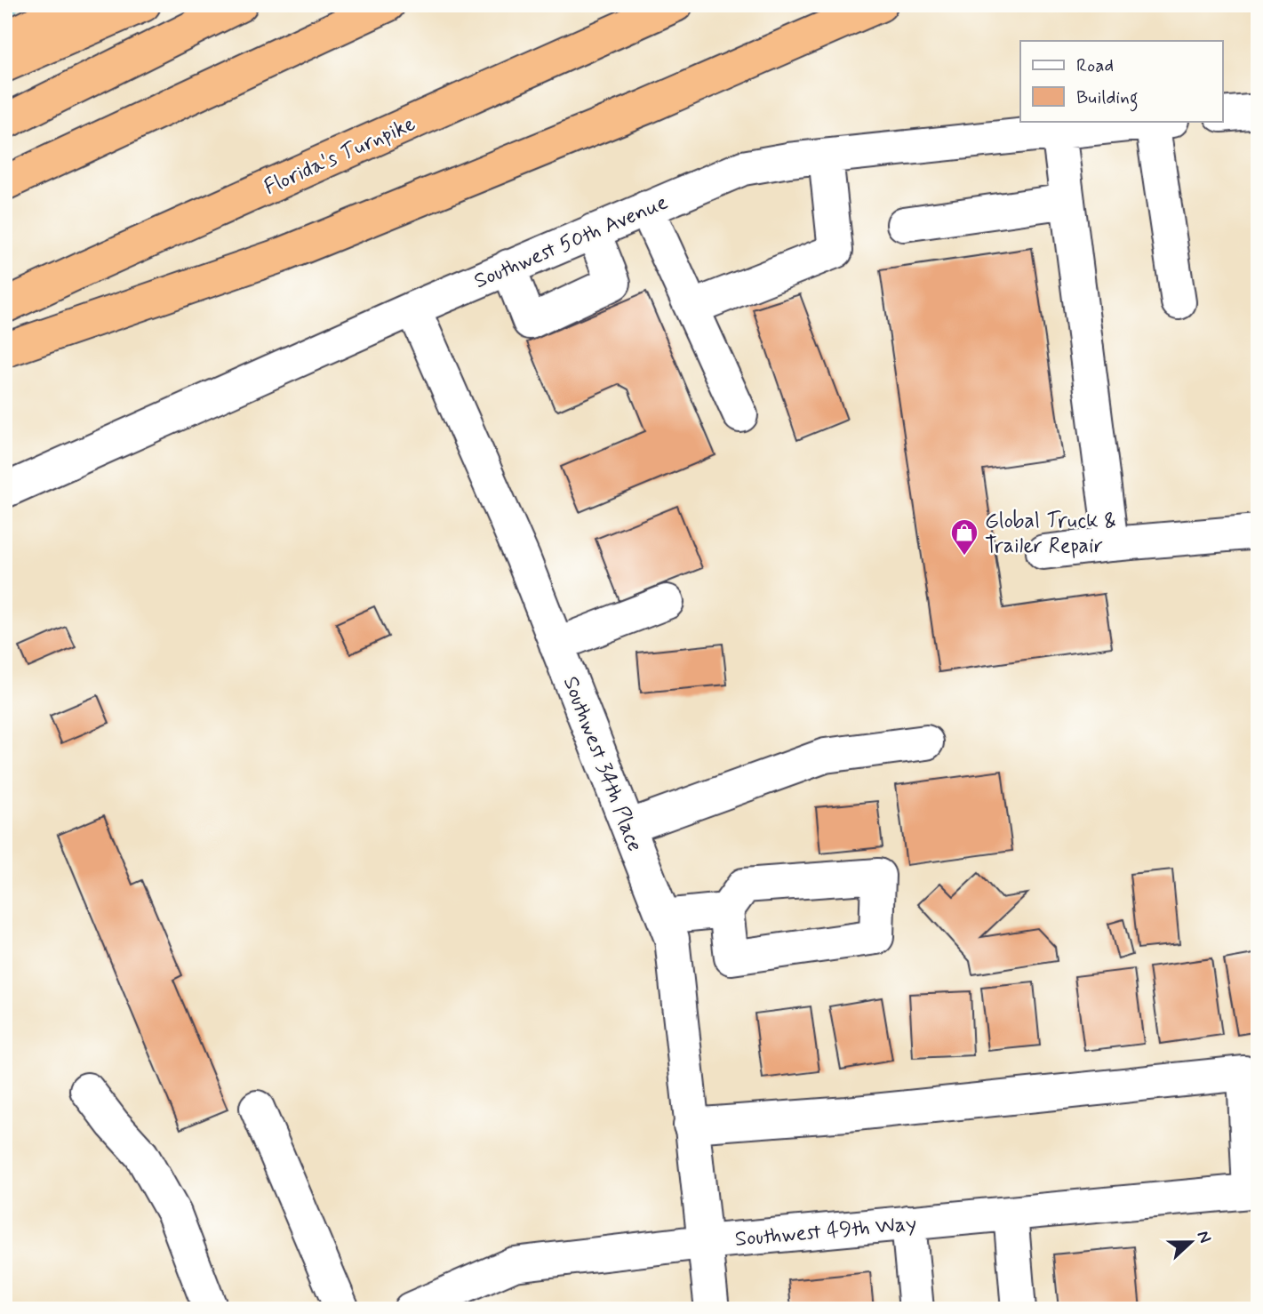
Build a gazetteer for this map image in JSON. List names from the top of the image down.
{
  "streets": {
    "highway": ["Florida's Turnpike"],
    "street": ["Southwest 50th Avenue", "Southwest 34th Place", "Southwest 49th Way"]
  },
  "crossings": [
    ["Southwest 50th Avenue", "Southwest 34th Place"],
    ["Southwest 34th Place", "Southwest 49th Way"]
  ],
  "places": {
    "shop": ["Global Truck & Trailer Repair"]
  },
  "legend": ["Road", "Building"],
  "north": "right"
}
